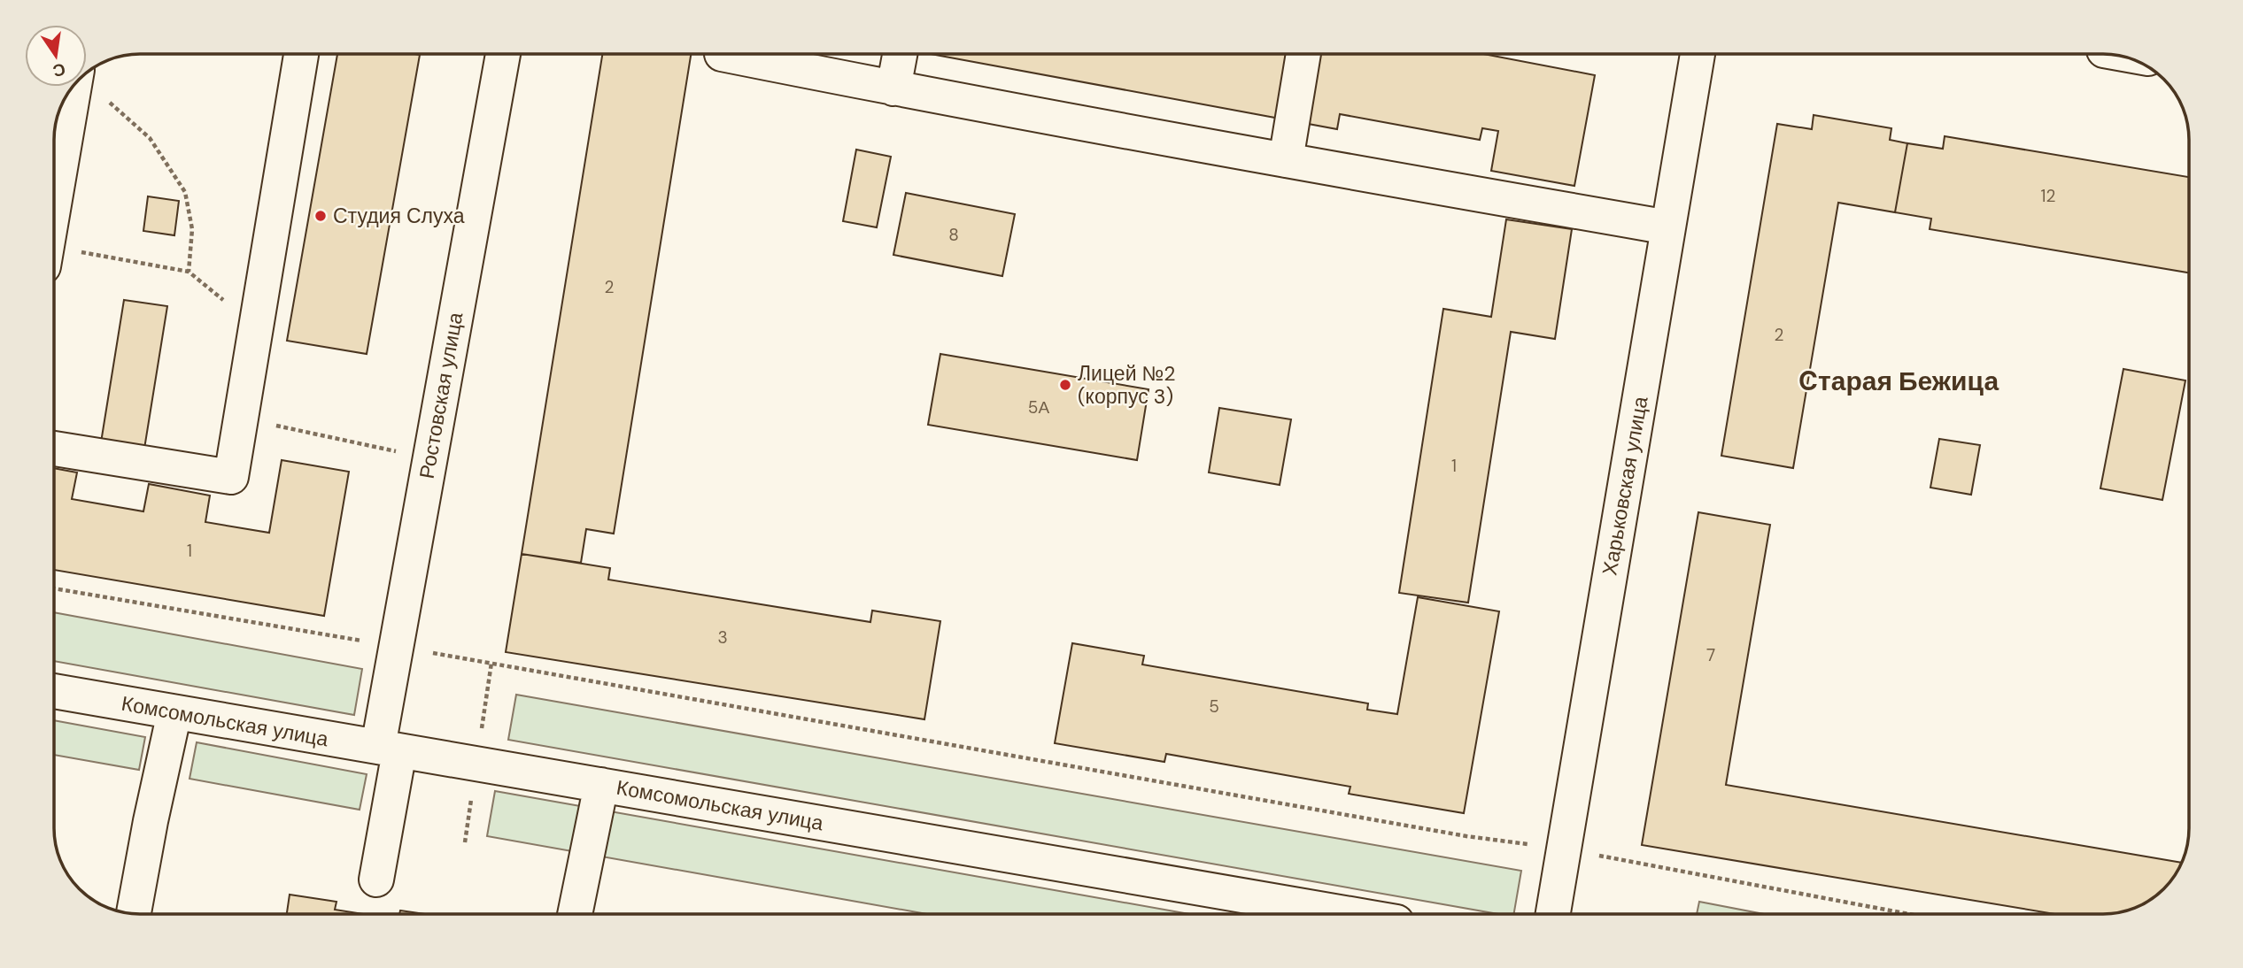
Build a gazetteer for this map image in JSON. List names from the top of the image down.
{
  "streets": {
    "street": ["Ростовская улица", "Харьковская улица", "Комсомольская улица"]
  },
  "crossings": [
    ["Ростовская улица", "Комсомольская улица"]
  ],
  "districts": ["Cтарая Бежица"],
  "places": ["Студия Слуха", "Лицей №2 (корпус 3)"],
  "house_numbers": [
    "12",
    "8",
    "2",
    "2",
    "5А",
    "1",
    "1",
    "3",
    "7",
    "5"
  ],
  "north": "bottom"
}
